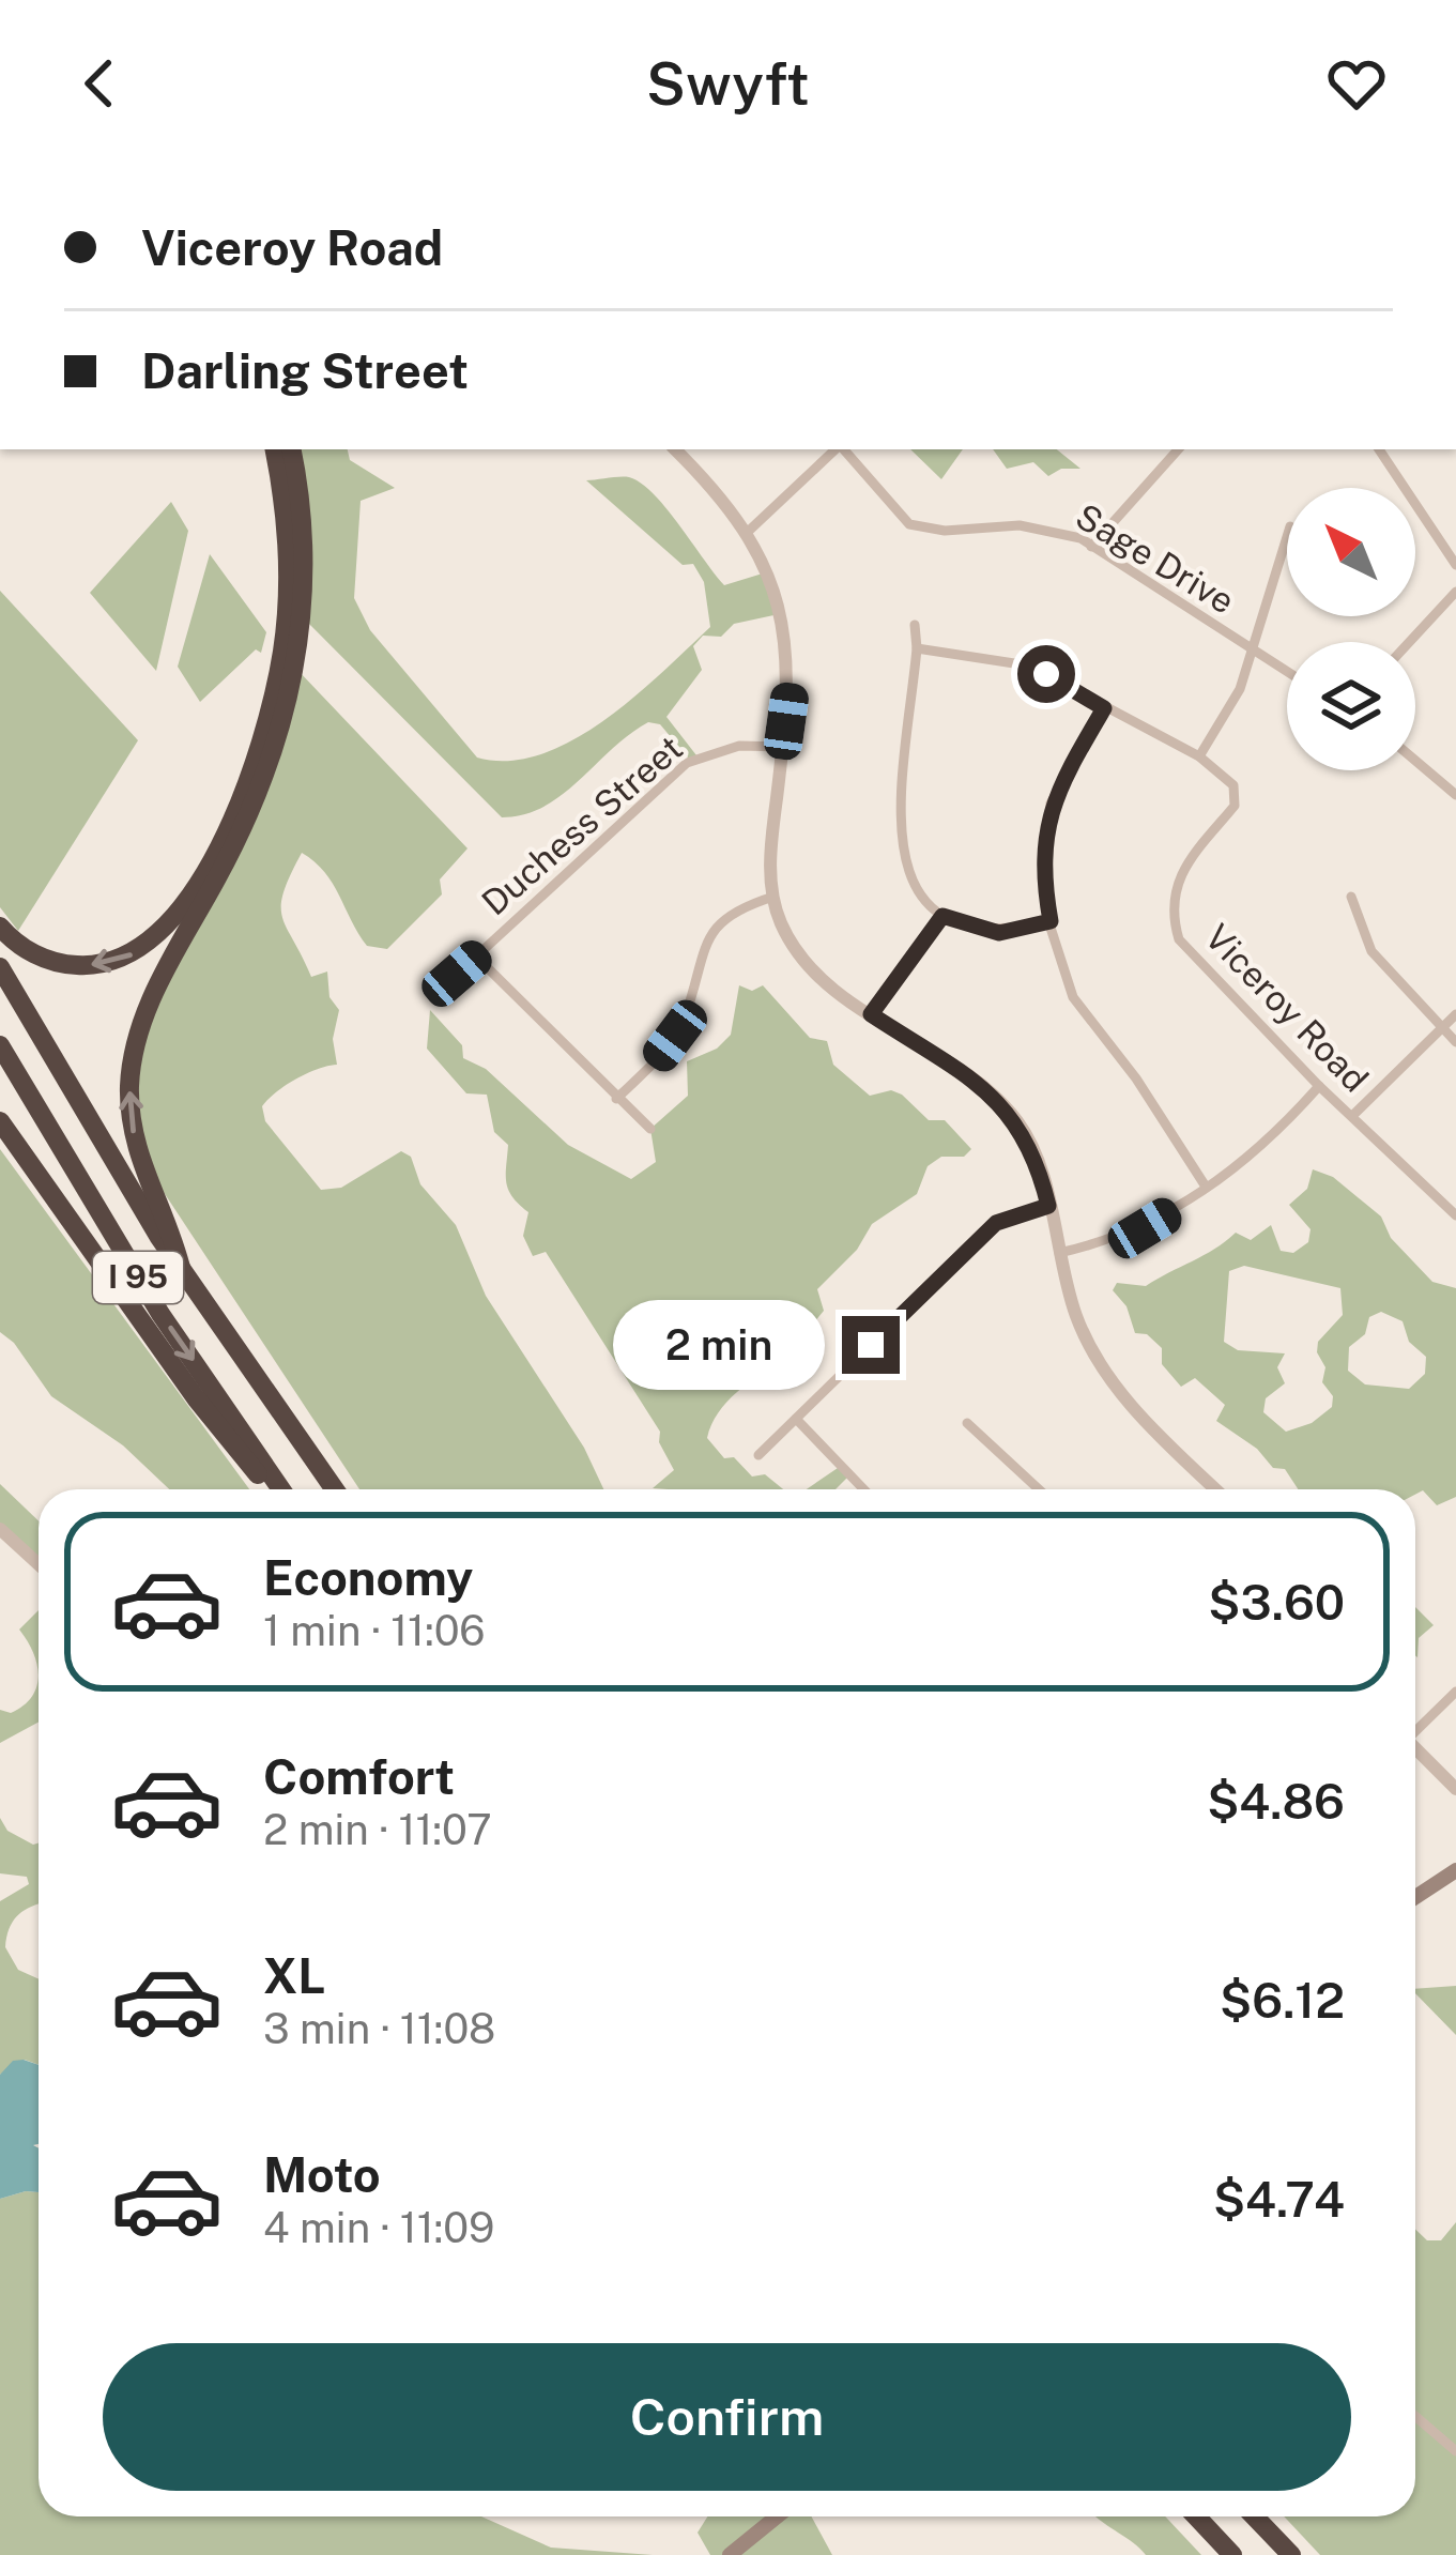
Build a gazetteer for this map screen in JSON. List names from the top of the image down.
{
  "streets": {
    "highway": ["I 95"],
    "street": ["Sage Drive", "Duchess Street", "Viceroy Road"]
  },
  "north": "top left",
  "page": {
    "header": "Swyft",
    "banner": ["Viceroy Road", "Darling Street"],
    "bubble": "2 min",
    "list": [
      {
        "name": "Economy",
        "note": "1 min · 11:06",
        "value": "$3.60"
      },
      {
        "name": "Comfort",
        "note": "2 min · 11:07",
        "value": "$4.86"
      },
      {
        "name": "XL",
        "note": "3 min · 11:08",
        "value": "$6.12"
      },
      {
        "name": "Moto",
        "note": "4 min · 11:09",
        "value": "$4.74"
      }
    ],
    "buttons": "Confirm"
  }
}
